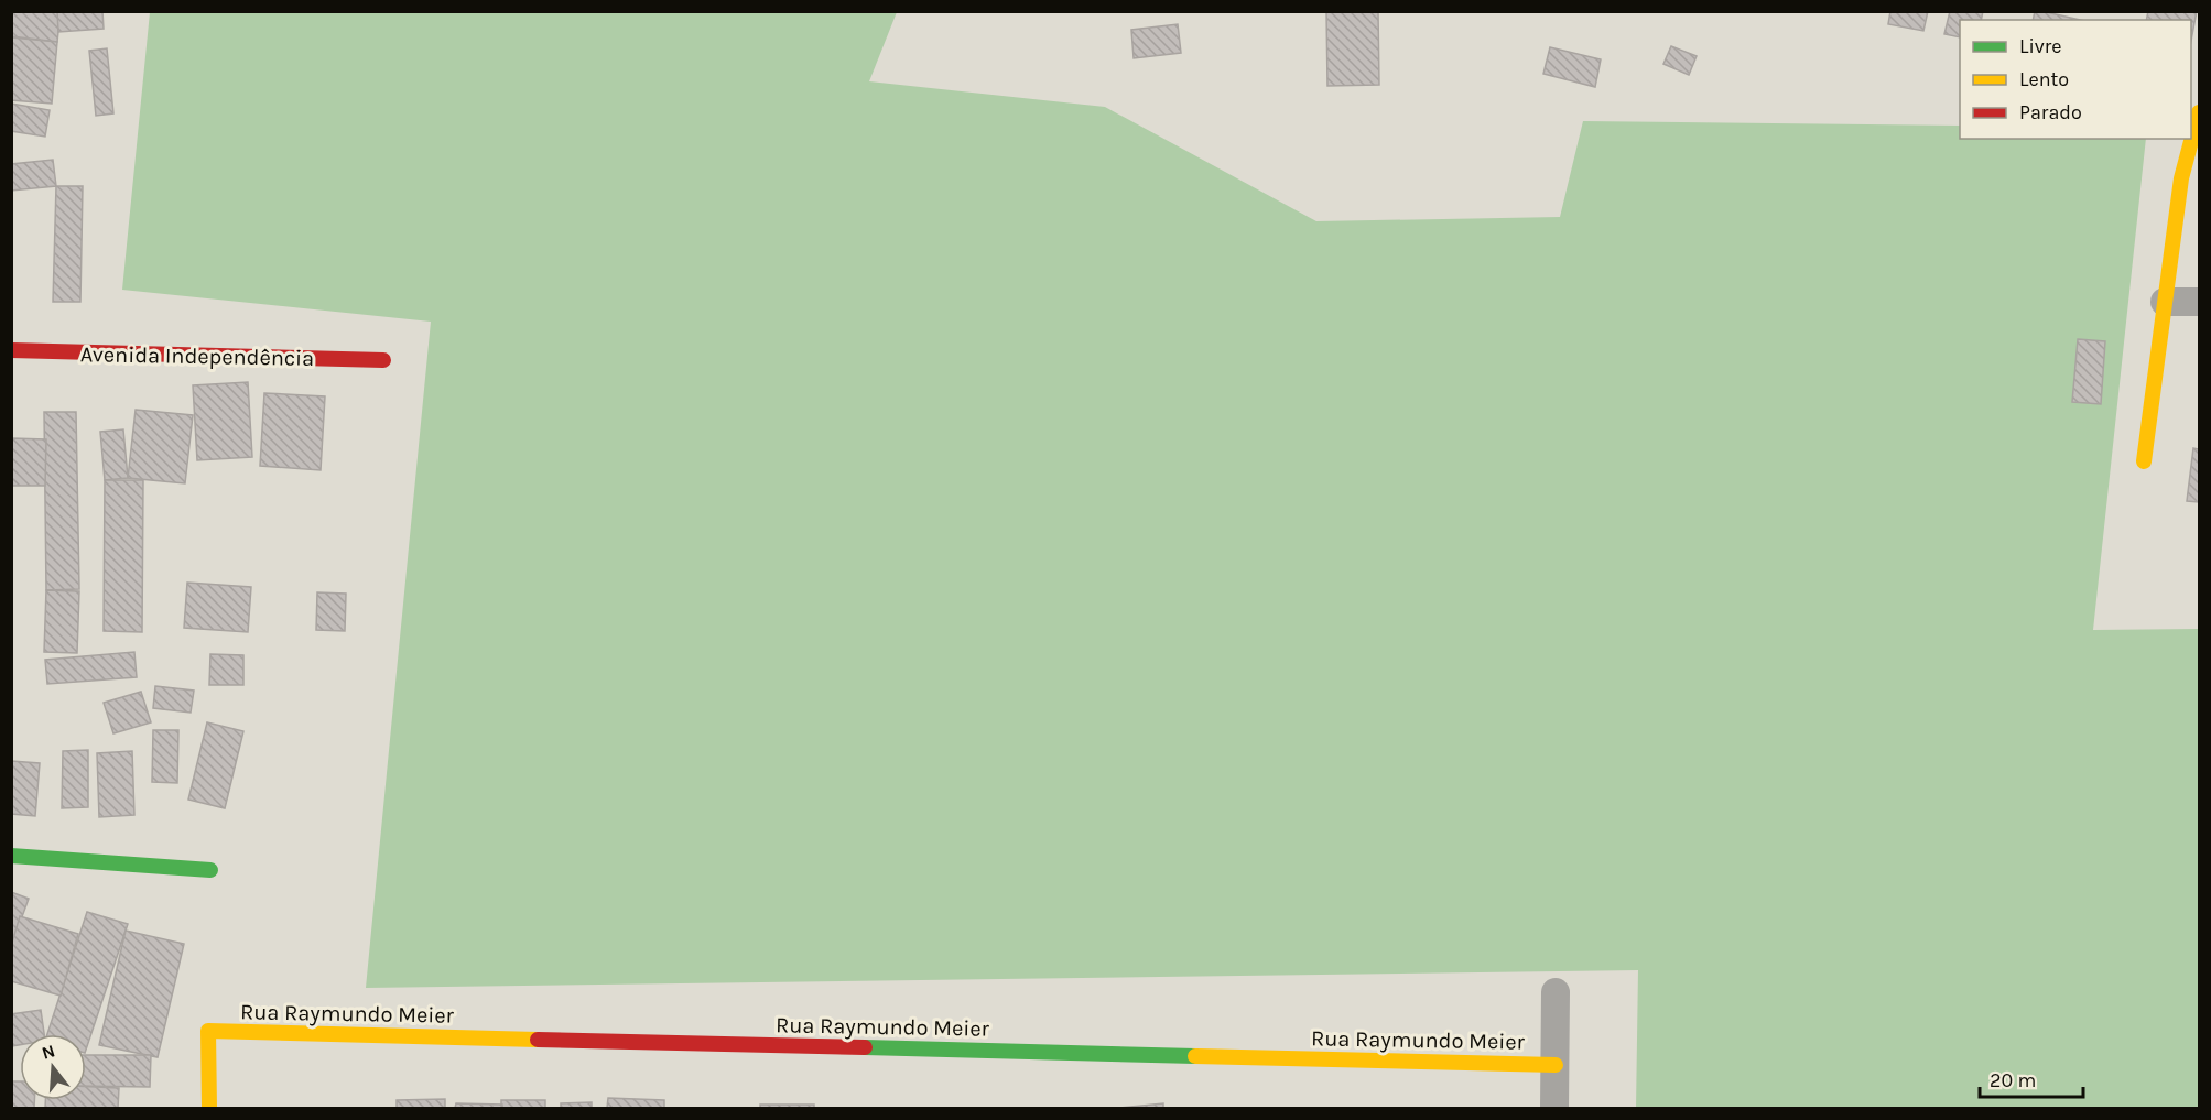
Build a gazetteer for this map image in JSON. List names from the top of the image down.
{
  "streets": {
    "street": ["Avenida Independência", "Rua Raymundo Meier"]
  },
  "legend": ["Livre", "Lento", "Parado"],
  "scale_bar": "20 m",
  "north": "top"
}
